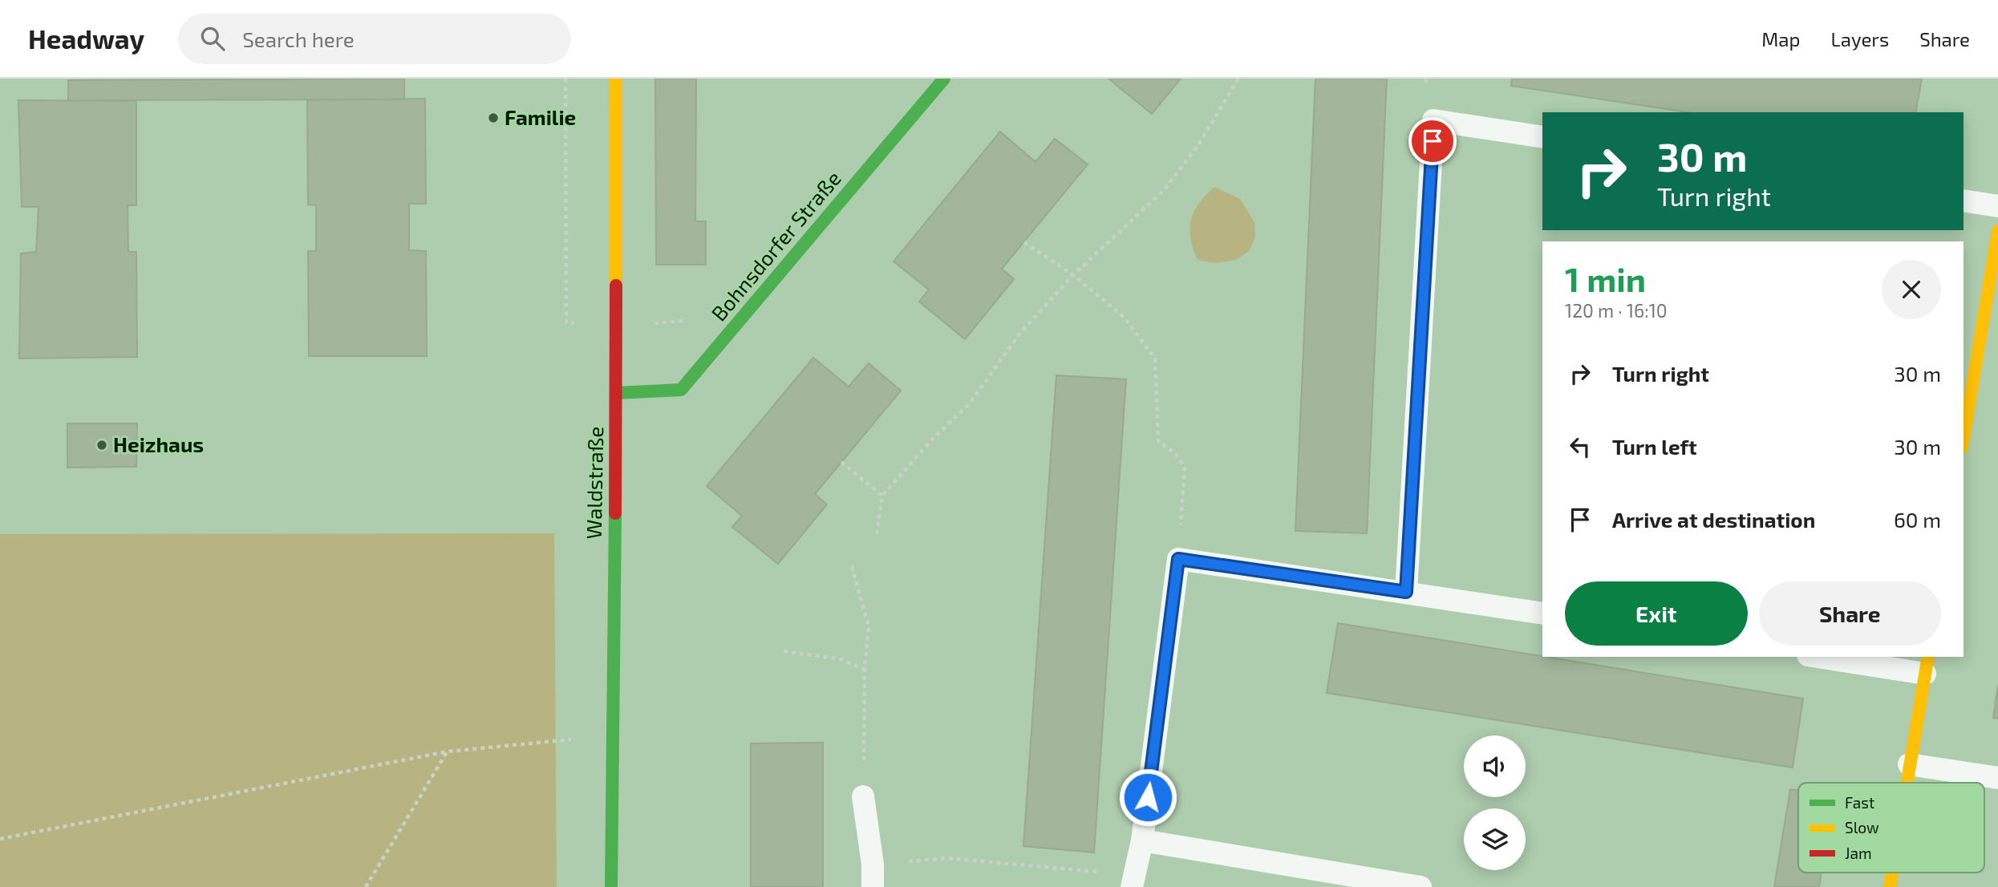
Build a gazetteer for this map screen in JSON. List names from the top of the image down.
{
  "streets": {
    "street": ["Bohnsdorfer Straße", "Waldstraße"]
  },
  "crossings": [
    ["Bohnsdorfer Straße", "Waldstraße"]
  ],
  "places": ["Familie", "Heizhaus"],
  "legend": ["Fast", "Slow", "Jam"],
  "page": {
    "header": "Headway",
    "search": "Search here",
    "nav": ["Map", "Layers", "Share"],
    "turn": ["30 m", "Turn right"],
    "heading": ["1 min", "120 m · 16:10"],
    "list": [
      {
        "name": "Turn right",
        "value": "30 m"
      },
      {
        "name": "Turn left",
        "value": "30 m"
      },
      {
        "name": "Arrive at destination",
        "value": "60 m"
      }
    ],
    "buttons": ["Exit", "Share"]
  }
}
